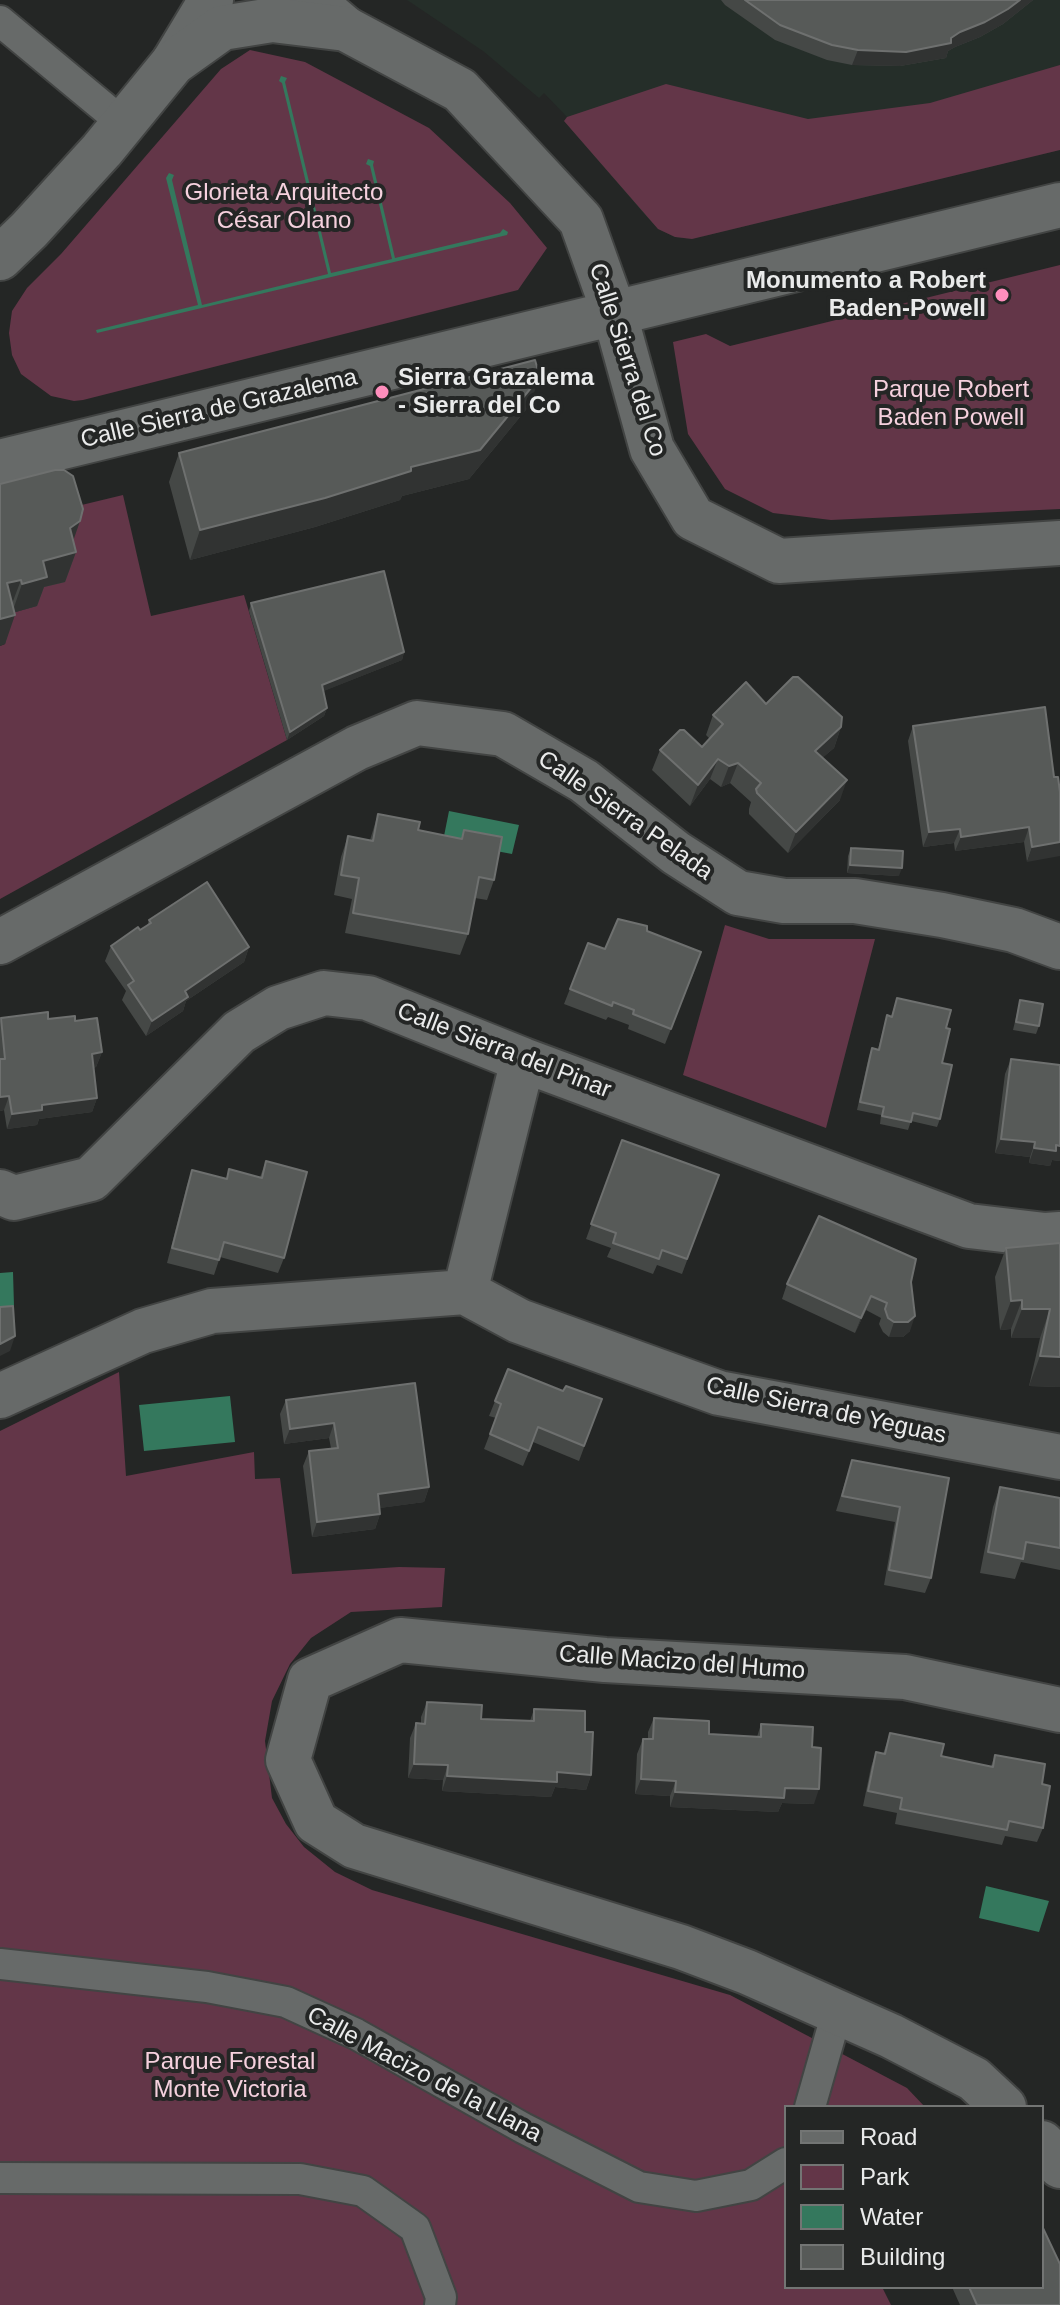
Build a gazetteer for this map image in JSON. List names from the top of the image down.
{
  "streets": {
    "street": [
      "Calle Sierra del Co",
      "Calle Sierra de Grazalema",
      "Calle Sierra Pelada",
      "Calle Sierra del Pinar",
      "Calle Sierra de Yeguas",
      "Calle Macizo del Humo"
    ],
    "lane": ["Calle Macizo de la Llana"]
  },
  "crossings": [
    ["Calle Sierra del Co", "Calle Sierra de Grazalema"]
  ],
  "parks": ["Glorieta Arquitecto César Olano", "Parque Robert Baden Powell", "Parque Forestal Monte Victoria"],
  "places": ["Monumento a Robert Baden-Powell", "Sierra Grazalema - Sierra del Co"],
  "legend": [
    "Road",
    "Park",
    "Water",
    "Building"
  ]
}
